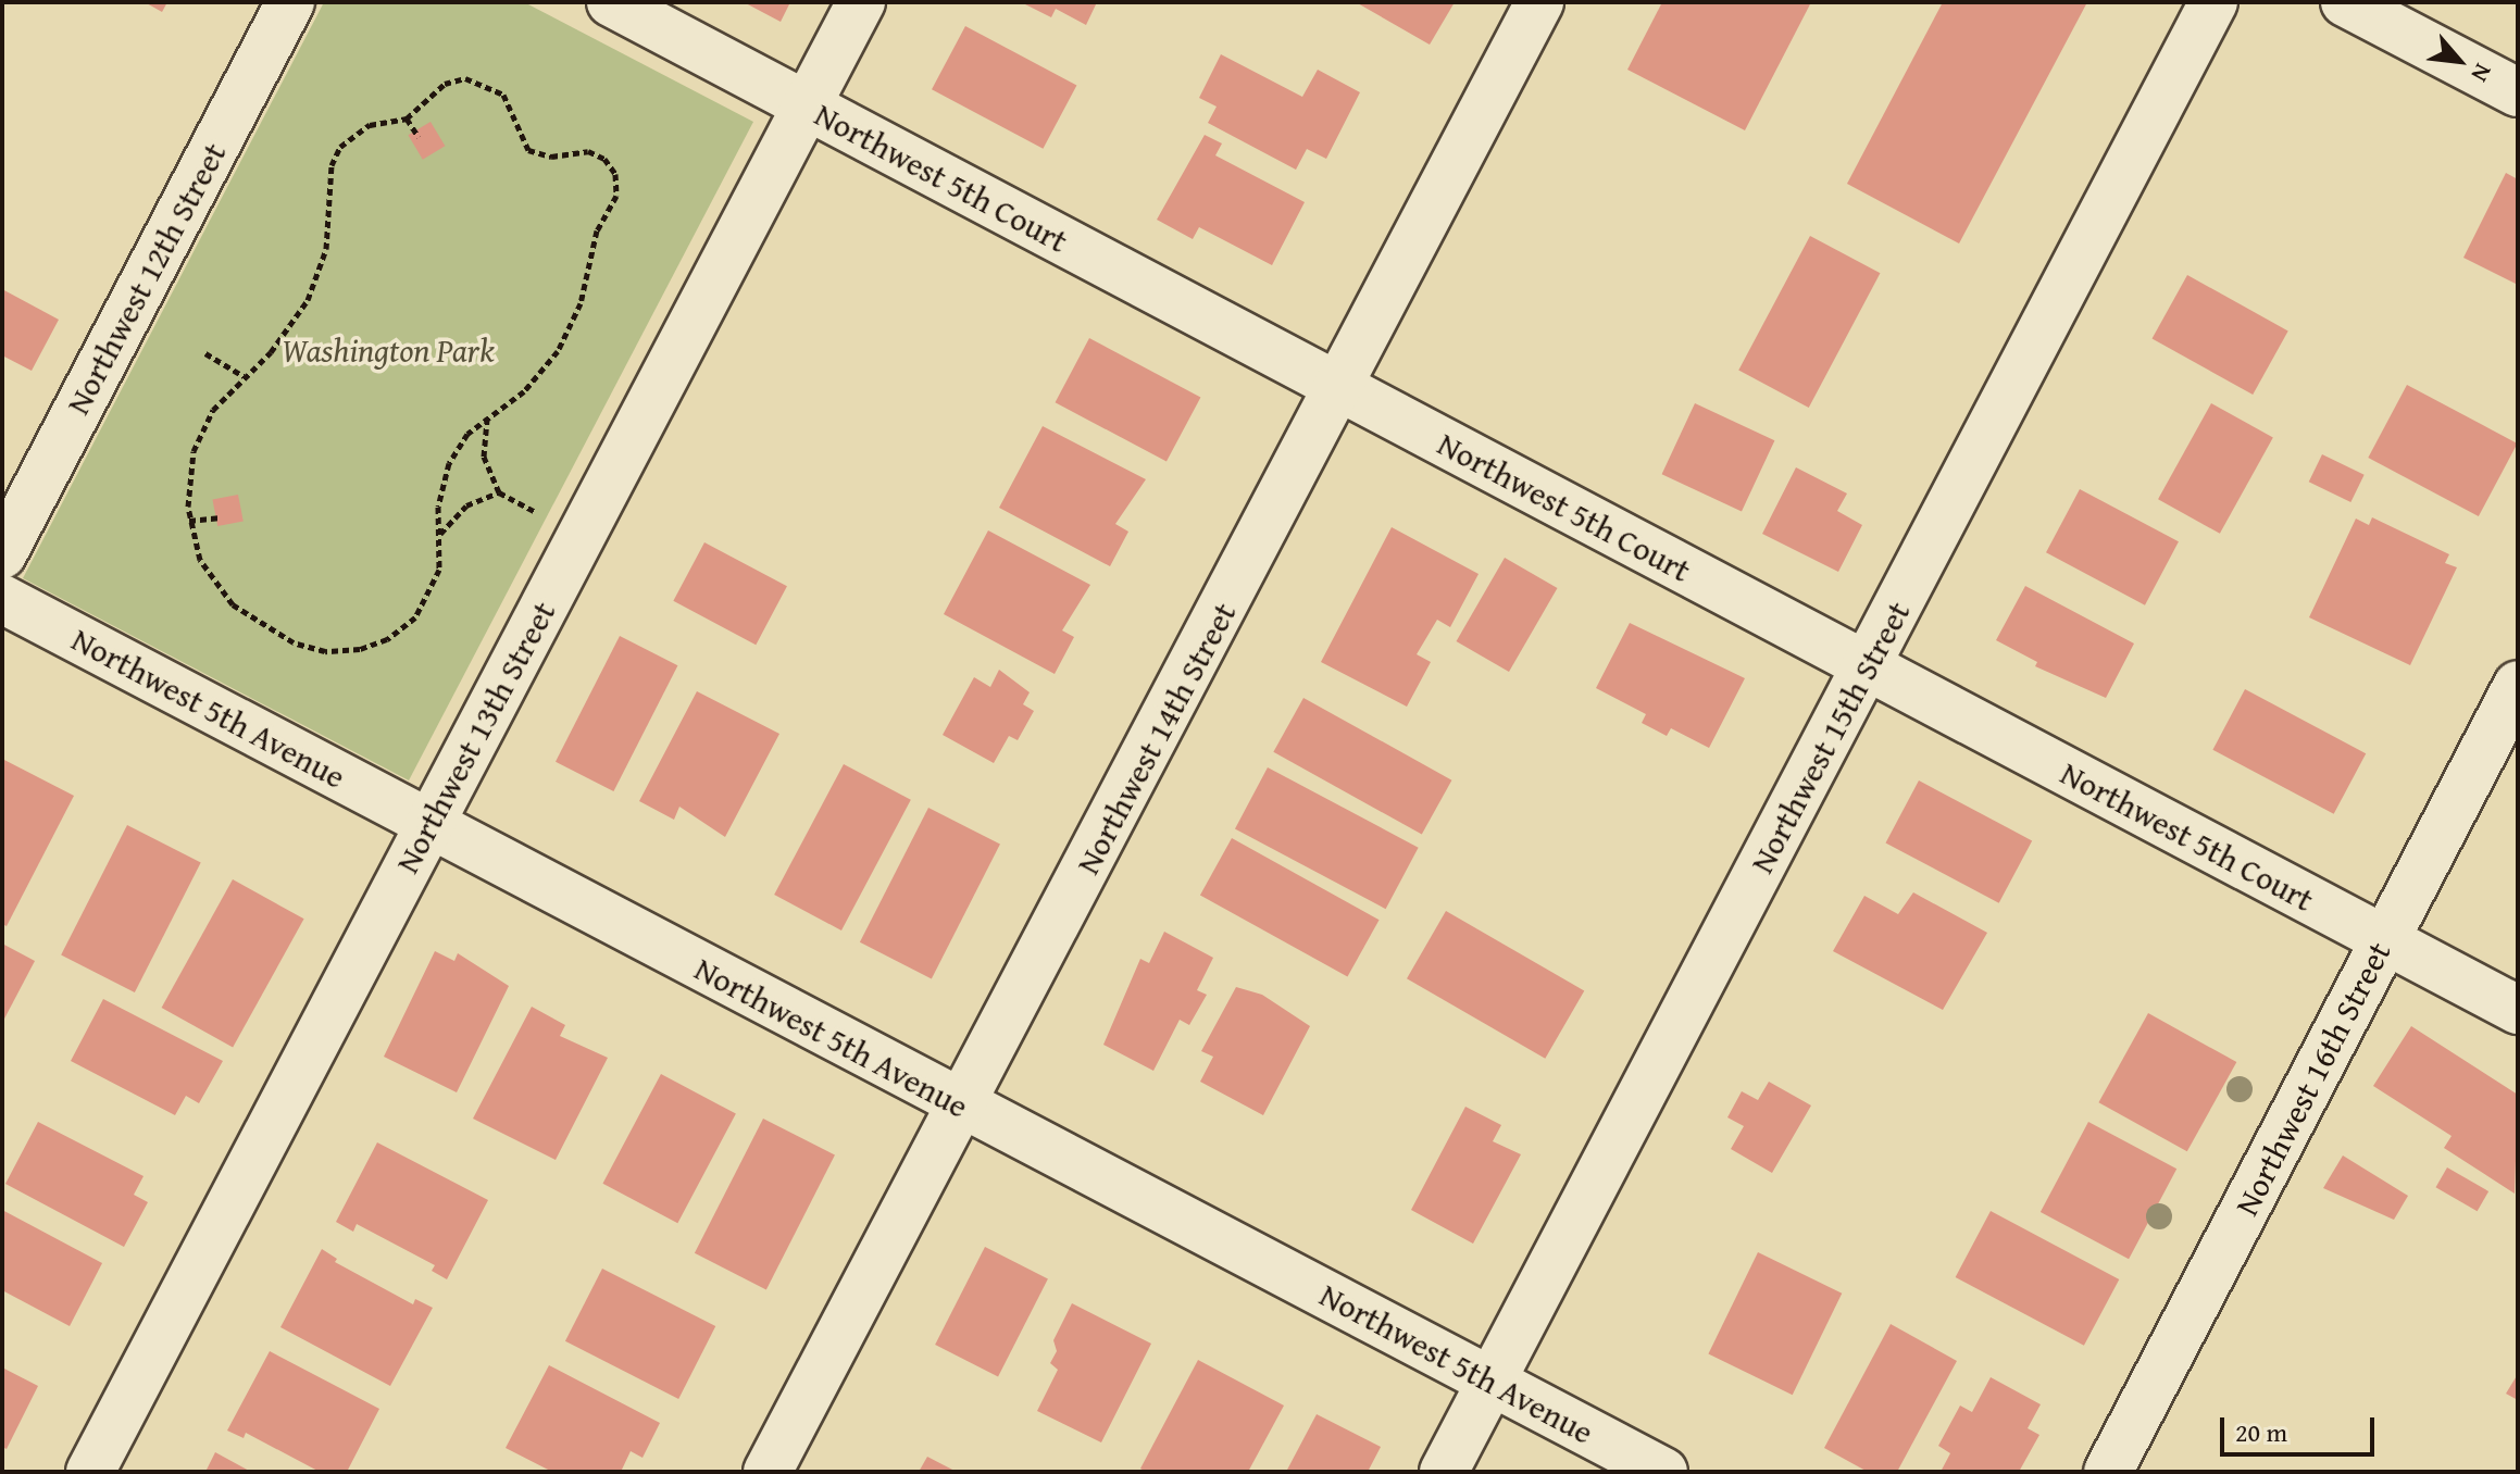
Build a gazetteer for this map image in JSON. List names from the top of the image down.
{
  "streets": {
    "street": [
      "Northwest 5th Court",
      "Northwest 12th Street",
      "Northwest 5th Avenue",
      "Northwest 13th Street",
      "Northwest 15th Street",
      "Northwest 14th Street",
      "Northwest 16th Street"
    ]
  },
  "crossings": [
    ["Northwest 5th Court", "Northwest 13th Street"],
    ["Northwest 5th Court", "Northwest 15th Street"],
    ["Northwest 5th Court", "Northwest 14th Street"],
    ["Northwest 5th Court", "Northwest 16th Street"],
    ["Northwest 5th Avenue", "Northwest 13th Street"],
    ["Northwest 5th Avenue", "Northwest 15th Street"],
    ["Northwest 5th Avenue", "Northwest 14th Street"]
  ],
  "parks": ["Washington Park"],
  "scale_bar": "20 m",
  "north": "bottom right"
}
